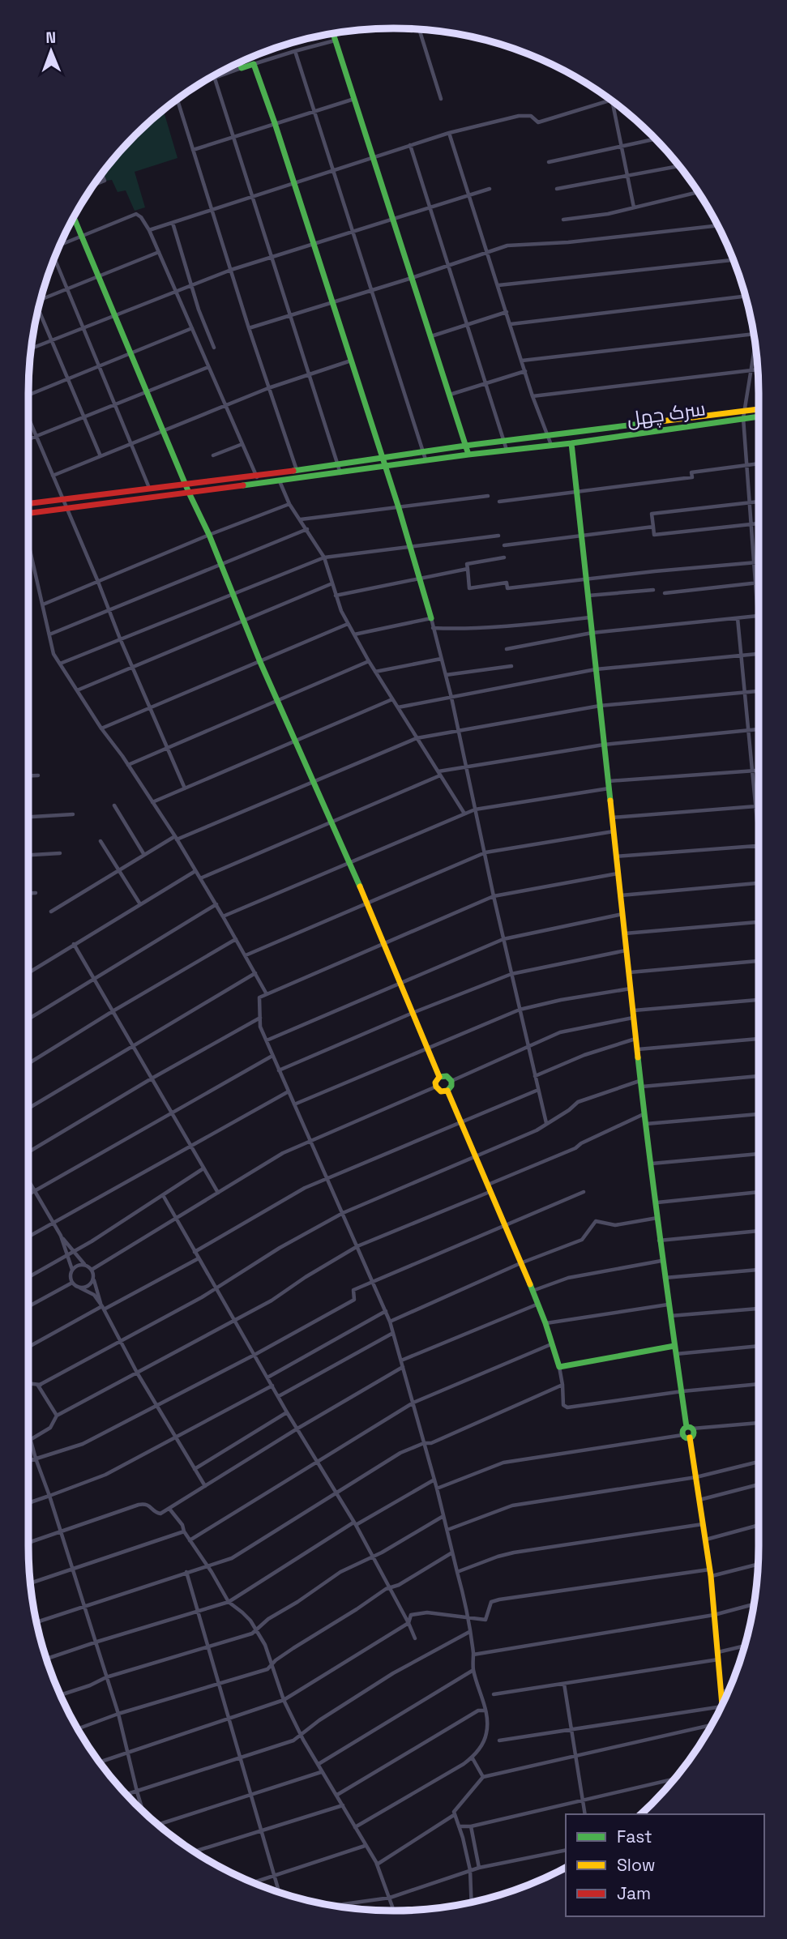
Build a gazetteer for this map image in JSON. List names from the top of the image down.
{
  "streets": {
    "main road": ["سرک چهل"]
  },
  "legend": ["Fast", "Slow", "Jam"],
  "north": "top"
}
